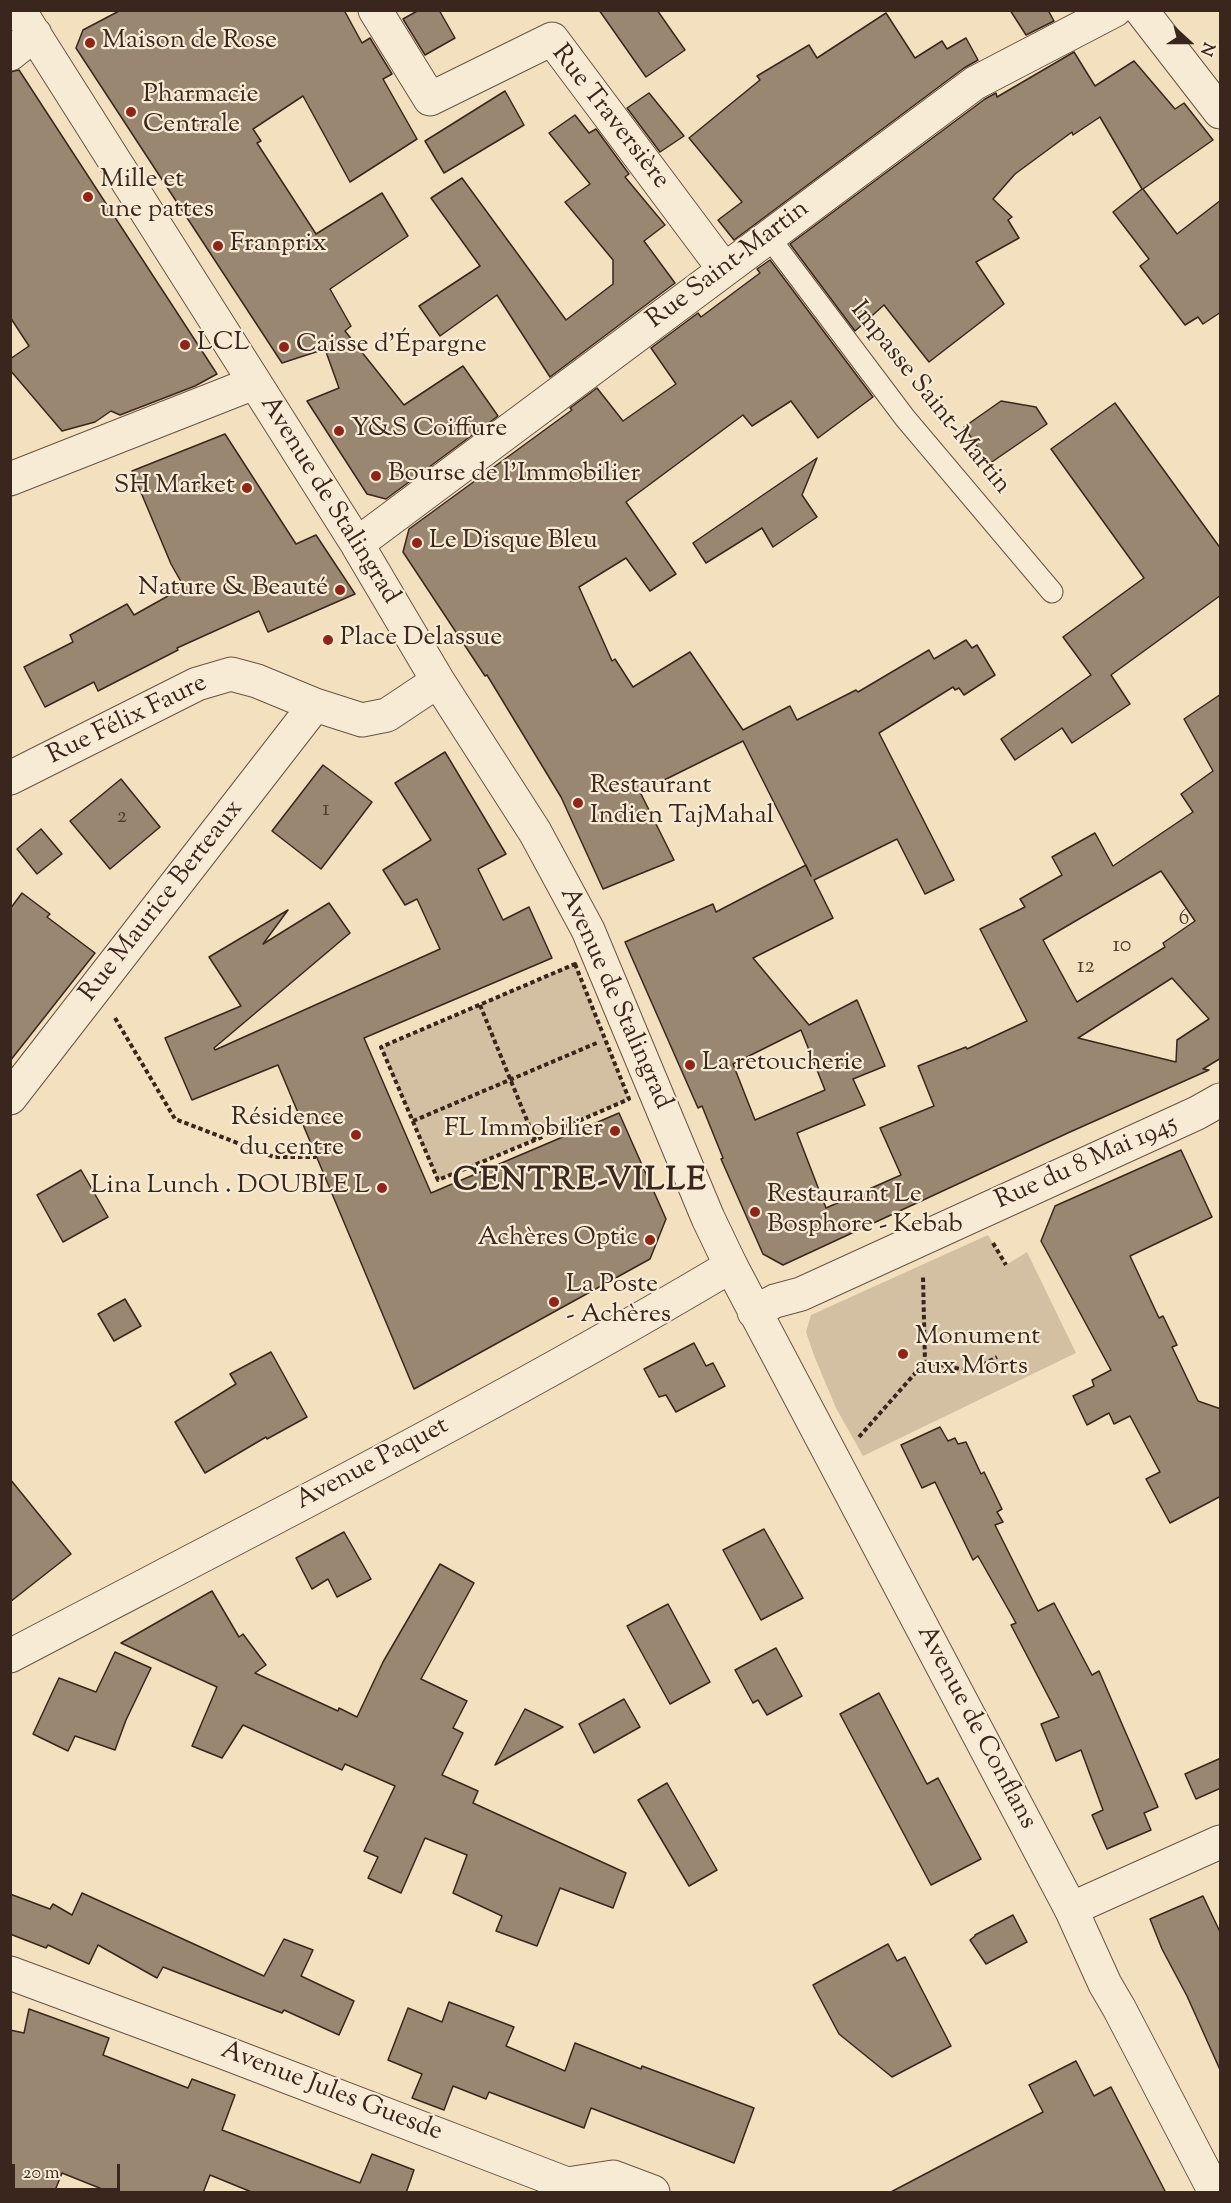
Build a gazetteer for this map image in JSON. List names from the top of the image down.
{
  "streets": {
    "street": [
      "Rue Traversière",
      "Rue Saint-Martin",
      "Avenue de Stalingrad",
      "Rue Félix Faure",
      "Rue Maurice Berteaux",
      "Rue du 8 Mai 1945",
      "Avenue Paquet",
      "Avenue de Conflans",
      "Avenue Jules Guesde"
    ],
    "lane": ["Impasse Saint-Martin"]
  },
  "crossings": [
    ["Rue Traversière", "Rue Saint-Martin"],
    ["Rue Saint-Martin", "Impasse Saint-Martin"],
    ["Rue Saint-Martin", "Avenue de Stalingrad"],
    ["Avenue de Stalingrad", "Avenue Paquet"],
    ["Avenue de Stalingrad", "Avenue de Conflans"],
    ["Rue Félix Faure", "Rue Maurice Berteaux"],
    ["Rue du 8 Mai 1945", "Avenue de Conflans"],
    ["Avenue Paquet", "Avenue de Conflans"]
  ],
  "districts": ["CENTRE-VILLE"],
  "places": [
    "Maison de Rose",
    "Pharmacie Centrale",
    "Mille et une pattes",
    "Franprix",
    "LCL",
    "Caisse d'Épargne",
    "Y&S Coiffure",
    "Bourse de l'Immobilier",
    "SH Market",
    "Le Disque Bleu",
    "Nature & Beauté",
    "Place Delassue",
    "Restaurant Indien TajMahal",
    "La retoucherie",
    "FL Immobilier",
    "Résidence du centre",
    "Lina Lunch . DOUBLE L",
    "Restaurant Le Bosphore - Kebab",
    "Achères Optic",
    "La Poste - Achères",
    "Monument aux Morts"
  ],
  "house_numbers": [
    "1",
    "2",
    "6",
    "10",
    "12"
  ],
  "scale_bar": "20 m",
  "north": "right"
}
